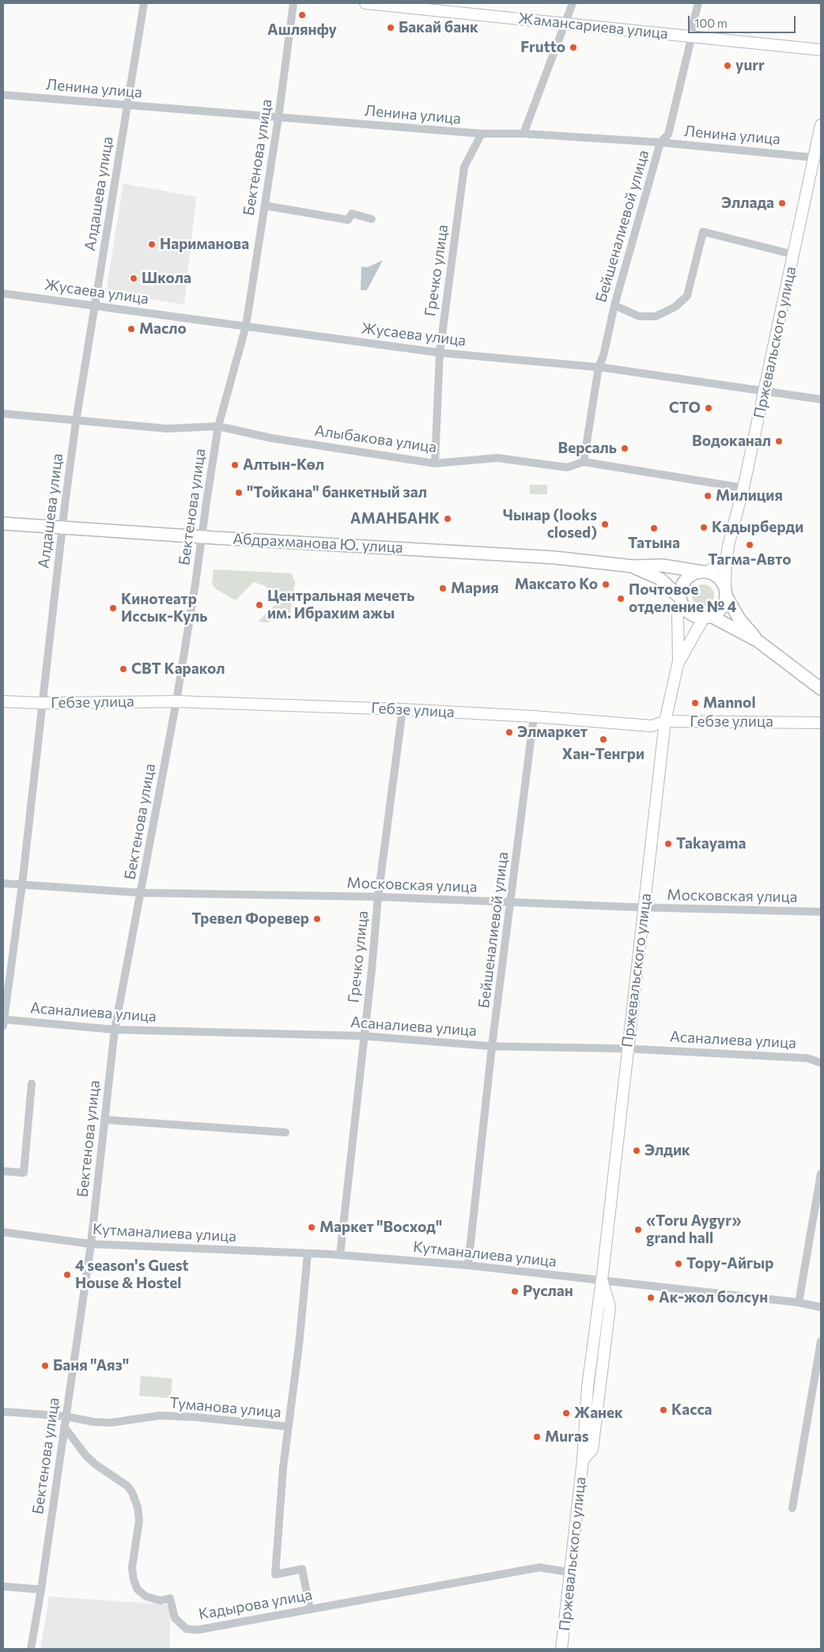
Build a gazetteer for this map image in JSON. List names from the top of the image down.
{
  "streets": {
    "highway": ["Абдрахманова Ю. улица"],
    "main road": ["Жамансариева улица", "Пржевальского улица", "Гебзе улица"],
    "street": [
      "Ленина улица",
      "Бектенова улица",
      "Алдашева улица",
      "Бейшеналиевой улица",
      "Гречко улица",
      "Жусаева улица",
      "Алыбакова улица",
      "Московская улица",
      "Асаналиева улица",
      "Кутманалиева улица",
      "Туманова улица",
      "Кадырова улица"
    ]
  },
  "crossings": [
    ["Жамансариева улица", "Бейшеналиевой улица"],
    ["Ленина улица", "Бектенова улица"],
    ["Ленина улица", "Алдашева улица"],
    ["Ленина улица", "Бейшеналиевой улица"],
    ["Ленина улица", "Гречко улица"],
    ["Ленина улица", "Пржевальского улица"],
    ["Бектенова улица", "Жусаева улица"],
    ["Бектенова улица", "Алыбакова улица"],
    ["Бектенова улица", "Абдрахманова Ю. улица"],
    ["Бектенова улица", "Гебзе улица"],
    ["Бектенова улица", "Московская улица"],
    ["Бектенова улица", "Асаналиева улица"],
    ["Бектенова улица", "Кутманалиева улица"],
    ["Бектенова улица", "Туманова улица"],
    ["Бектенова улица", "Кадырова улица"],
    ["Алдашева улица", "Жусаева улица"],
    ["Алдашева улица", "Алыбакова улица"],
    ["Алдашева улица", "Абдрахманова Ю. улица"],
    ["Алдашева улица", "Гебзе улица"],
    ["Алдашева улица", "Московская улица"],
    ["Алдашева улица", "Асаналиева улица"],
    ["Бейшеналиевой улица", "Жусаева улица"],
    ["Бейшеналиевой улица", "Алыбакова улица"],
    ["Бейшеналиевой улица", "Гебзе улица"],
    ["Бейшеналиевой улица", "Московская улица"],
    ["Бейшеналиевой улица", "Асаналиева улица"],
    ["Бейшеналиевой улица", "Кутманалиева улица"],
    ["Гречко улица", "Жусаева улица"],
    ["Гречко улица", "Алыбакова улица"],
    ["Гречко улица", "Гебзе улица"],
    ["Гречко улица", "Московская улица"],
    ["Гречко улица", "Асаналиева улица"],
    ["Гречко улица", "Кутманалиева улица"],
    ["Жусаева улица", "Пржевальского улица"],
    ["Пржевальского улица", "Алыбакова улица"],
    ["Пржевальского улица", "Абдрахманова Ю. улица"],
    ["Пржевальского улица", "Гебзе улица"],
    ["Пржевальского улица", "Московская улица"],
    ["Пржевальского улица", "Асаналиева улица"],
    ["Пржевальского улица", "Кутманалиева улица"],
    ["Пржевальского улица", "Кадырова улица"]
  ],
  "places": [
    "Ашлянфу",
    "Бакай банк",
    "Frutto",
    "yurr",
    "Эллада",
    "Нариманова",
    "Школа",
    "Масло",
    "СТО",
    "Водоканал",
    "Версаль",
    "Алтын-Көл",
    "\"Тойкана\" банкетный зал",
    "Милиция",
    "АМАНБАНК",
    "Чынар (looks closed)",
    "Кадырберди",
    "Татына",
    "Тагма-Авто",
    "Максато Ко",
    "Мария",
    "Почтовое отделение № 4",
    "Центральная мечеть им. Ибрахим ажы",
    "Кинотеатр Иссык-Куль",
    "СВТ Каракол",
    "Mannol",
    "Элмаркет",
    "Хан-Тенгри",
    "Takayama",
    "Тревел Форевер",
    "Элдик",
    "Маркет \"Восход\"",
    "«Toru Aygyr» grand hall",
    "Тору-Айгыр",
    "4 season's Guest House & Hostel",
    "Руслан",
    "Ак-жол болсун",
    "Баня \"Аяз\"",
    "Касса",
    "Жанек",
    "Muras"
  ],
  "scale_bar": "100 m"
}
